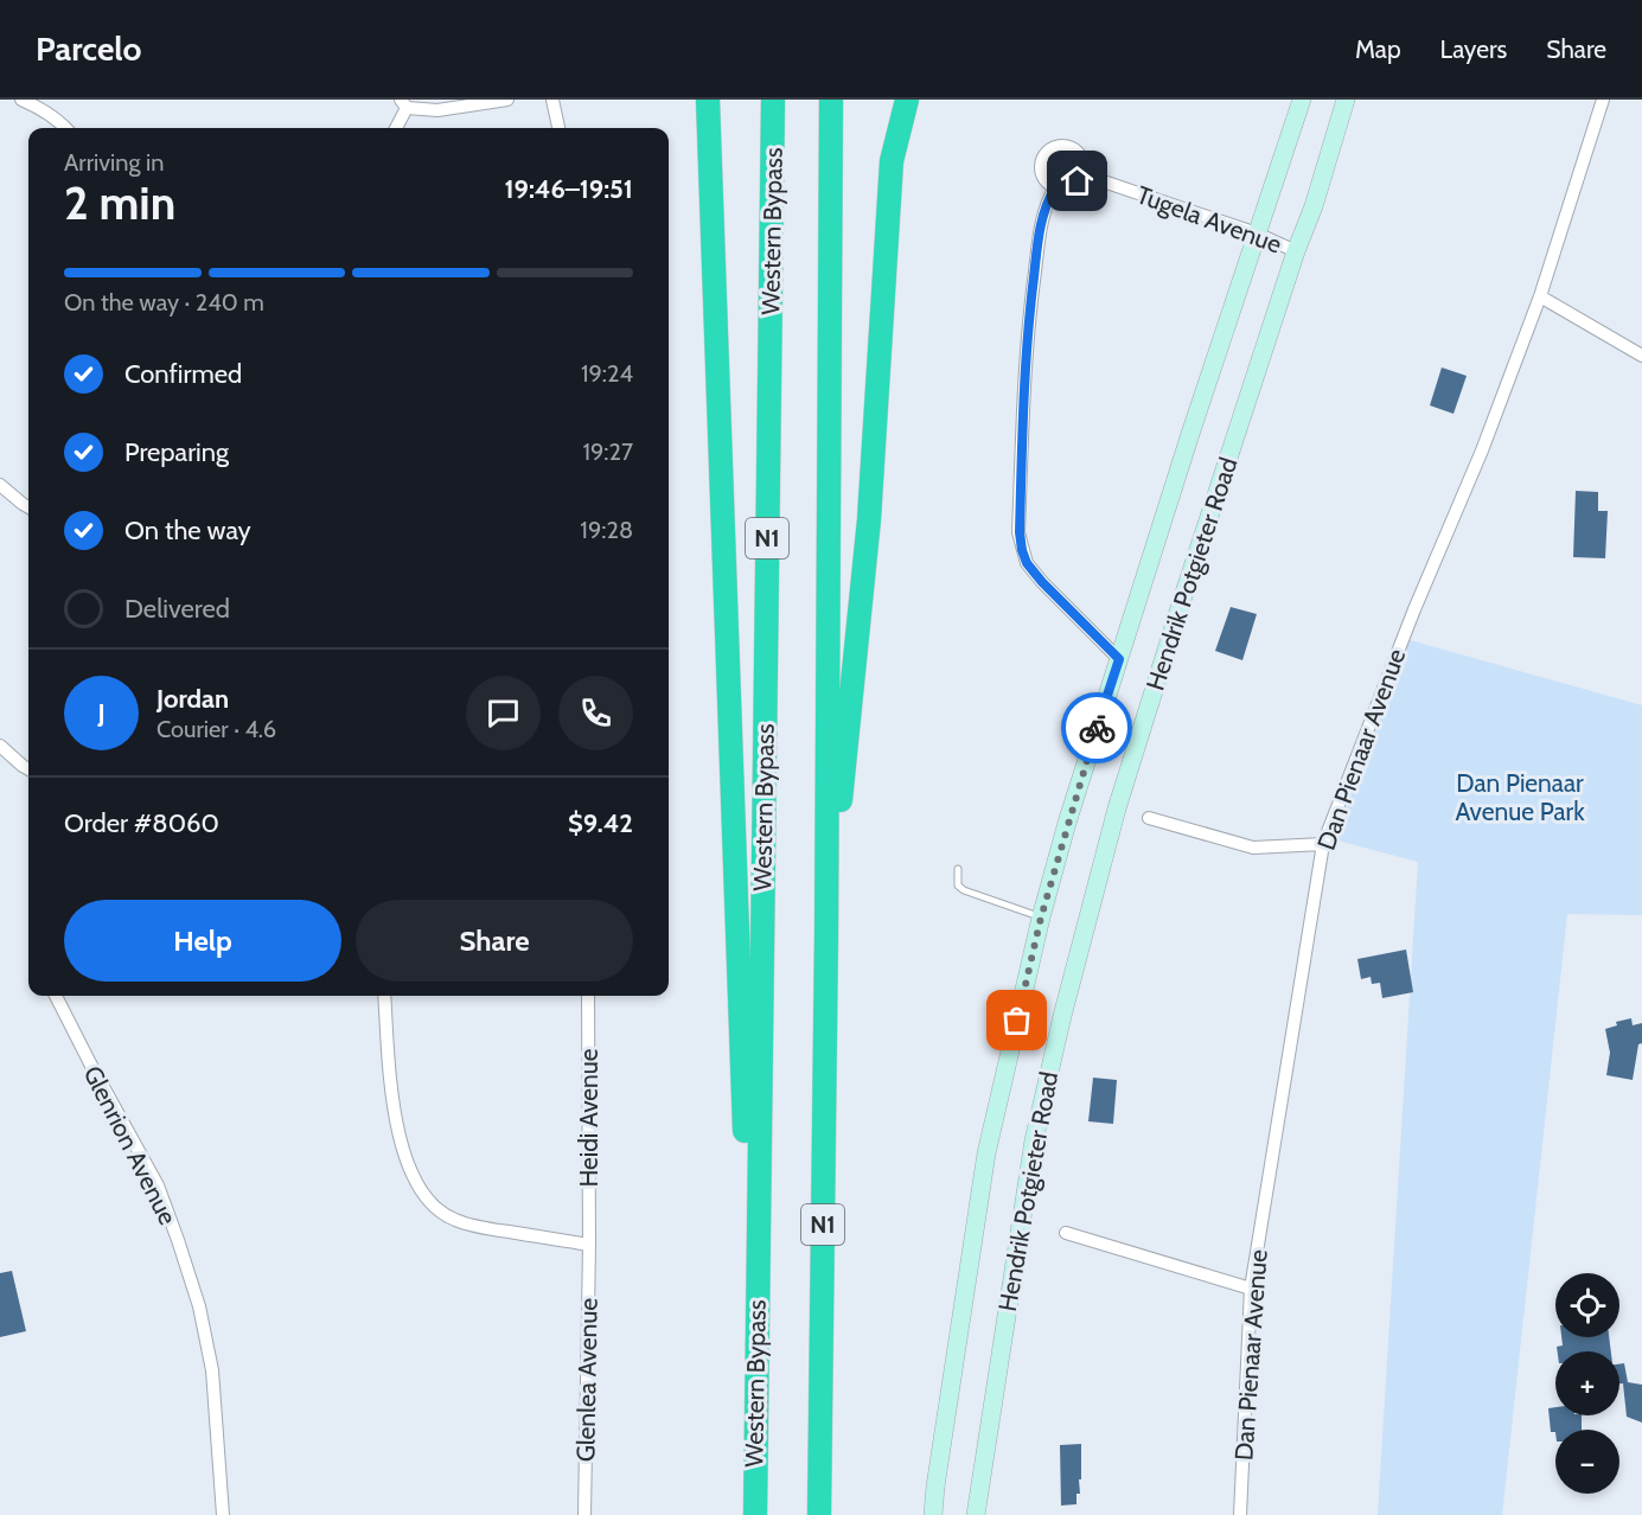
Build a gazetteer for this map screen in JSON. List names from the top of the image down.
{
  "streets": {
    "highway": ["Western Bypass", "N1"],
    "main road": ["Hendrik Potgieter Road"],
    "street": [
      "Tugela Avenue",
      "Dan Pienaar Avenue",
      "Heidi Avenue",
      "Glenrion Avenue",
      "Glenlea Avenue"
    ]
  },
  "crossings": [
    ["Tugela Avenue", "Hendrik Potgieter Road"],
    ["Heidi Avenue", "Glenlea Avenue"]
  ],
  "parks": ["Dan Pienaar Avenue Park"],
  "page": {
    "header": "Parcelo",
    "nav": ["Map", "Layers", "Share"],
    "heading": ["2 min", "Arriving in", "19:46–19:51"],
    "panel": [
      "Jordan",
      "Courier · 4.6",
      "Order #8060",
      "$9.42"
    ],
    "bar": "On the way · 240 m",
    "list": [
      ["Confirmed", "19:24"],
      ["Preparing", "19:27"],
      ["On the way", "19:28"],
      "Delivered"
    ],
    "round": "J",
    "buttons": ["Help", "Share"],
    "map_buttons": ["+", "−"]
  }
}
